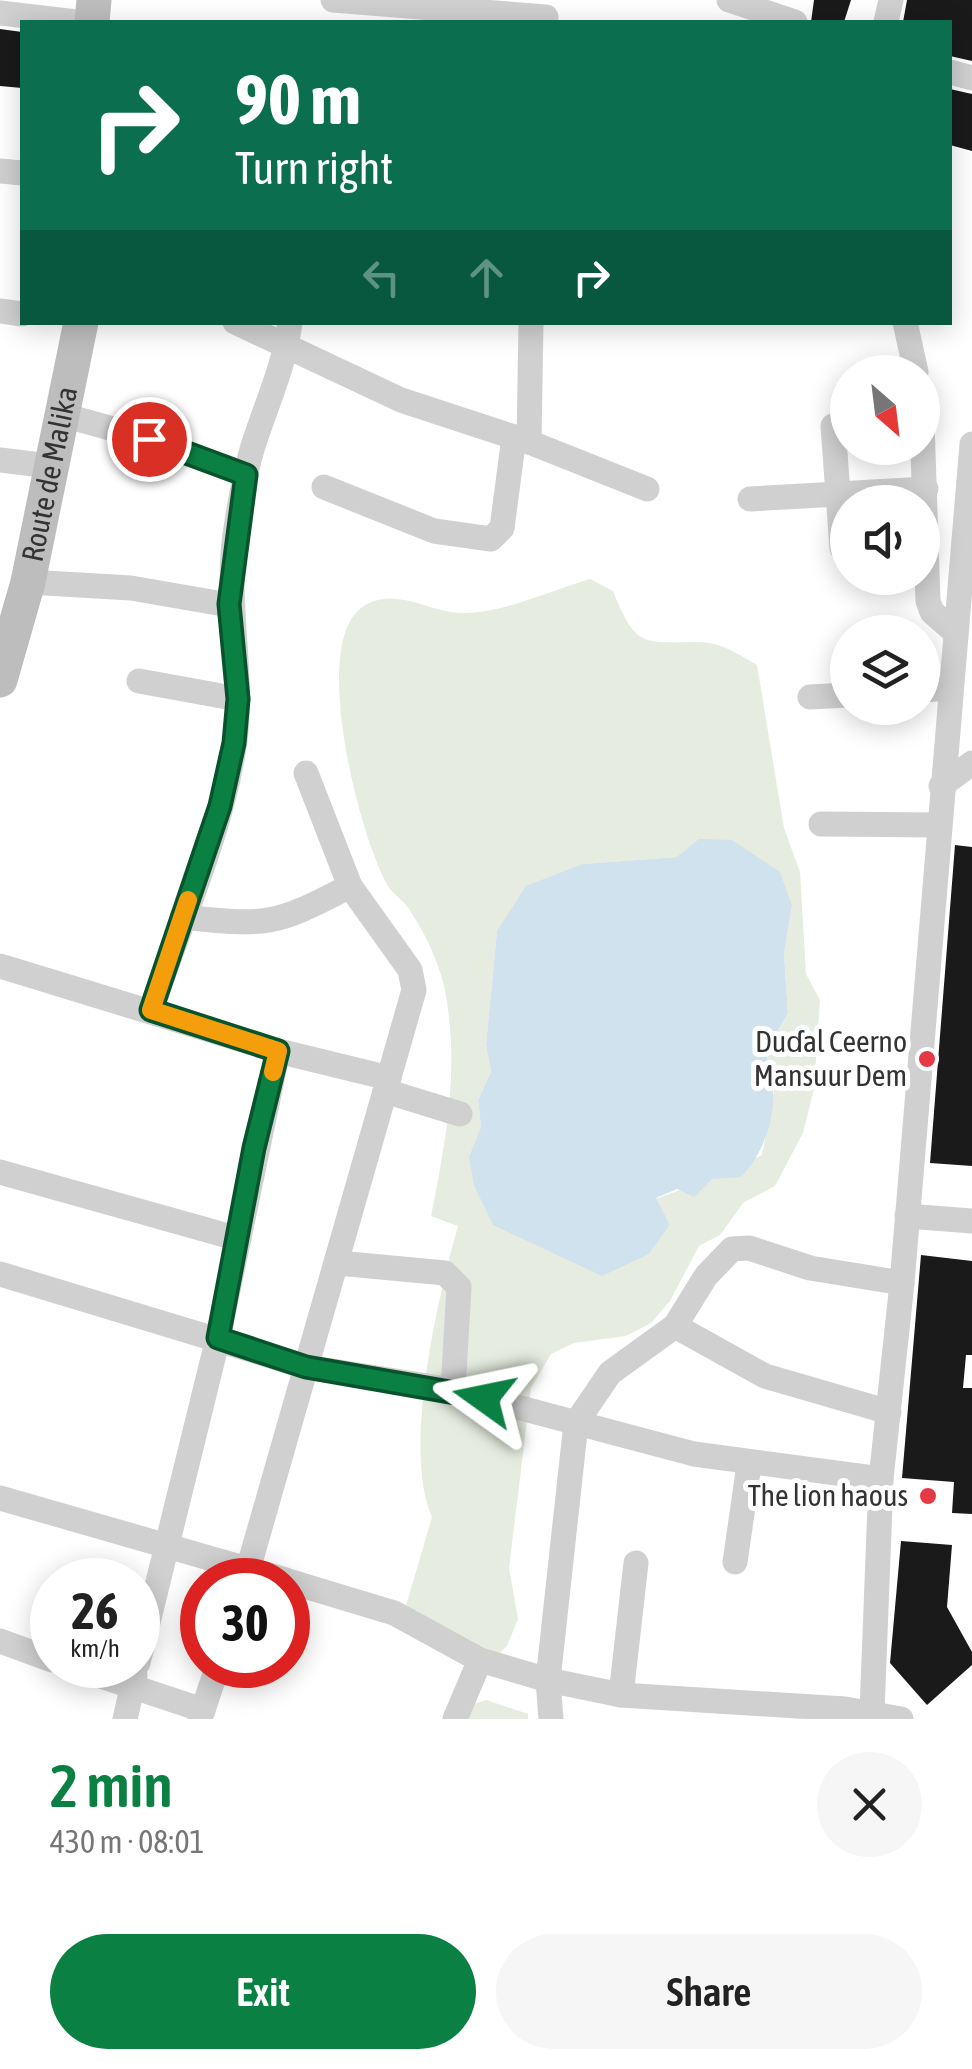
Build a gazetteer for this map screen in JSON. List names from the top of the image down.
{
  "streets": {
    "main road": ["Route de Malika"]
  },
  "places": ["Duɗal Ceerno Mansuur Dem", "The lion haous"],
  "north": "bottom right",
  "page": {
    "turn": ["90 m", "Turn right"],
    "speed": "26 km/h",
    "limit": "30",
    "heading": ["2 min", "430 m · 08:01"],
    "buttons": ["Exit", "Share"]
  }
}
